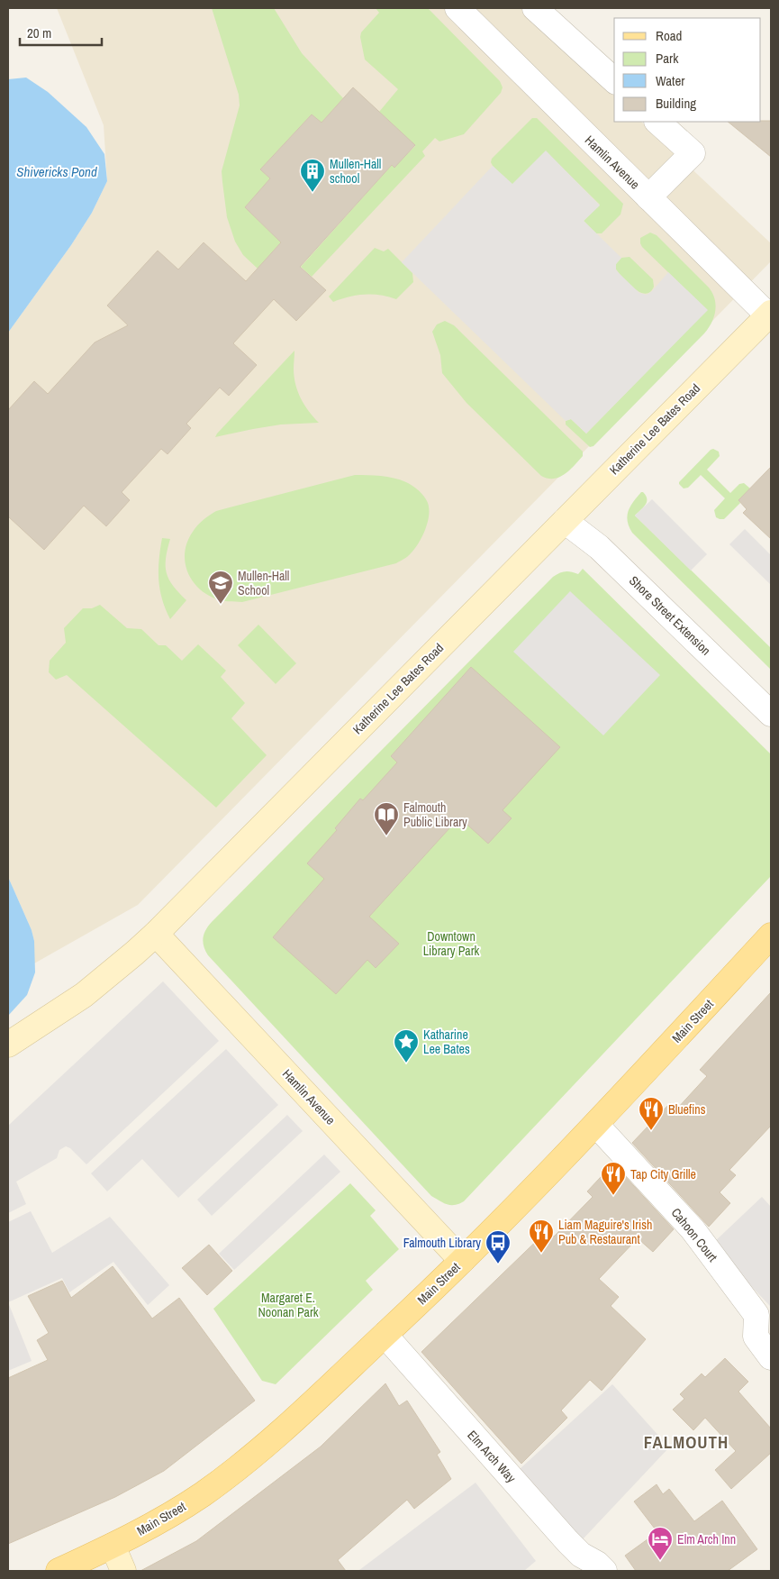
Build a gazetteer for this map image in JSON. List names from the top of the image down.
{
  "streets": {
    "main road": ["Main Street"],
    "street": [
      "Hamlin Avenue",
      "Katherine Lee Bates Road",
      "Shore Street Extension",
      "Cahoon Court",
      "Elm Arch Way"
    ]
  },
  "crossings": [
    ["Hamlin Avenue", "Katherine Lee Bates Road"],
    ["Hamlin Avenue", "Main Street"],
    ["Katherine Lee Bates Road", "Shore Street Extension"],
    ["Main Street", "Cahoon Court"],
    ["Main Street", "Elm Arch Way"]
  ],
  "districts": ["FALMOUTH"],
  "water": ["Shivericks Pond"],
  "parks": ["Downtown Library Park", "Margaret E. Noonan Park"],
  "places": {
    "building": ["Mullen-Hall school"],
    "school or university": ["Mullen-Hall School"],
    "library": ["Falmouth Public Library"],
    "place": ["Katharine Lee Bates"],
    "restaurant": ["Bluefins", "Tap City Grille", "Liam Maguire's Irish Pub & Restaurant"],
    "bus stop": ["Falmouth Library"],
    "hotel": ["Elm Arch Inn"]
  },
  "legend": [
    "Road",
    "Park",
    "Water",
    "Building"
  ],
  "scale_bar": "20 m"
}
